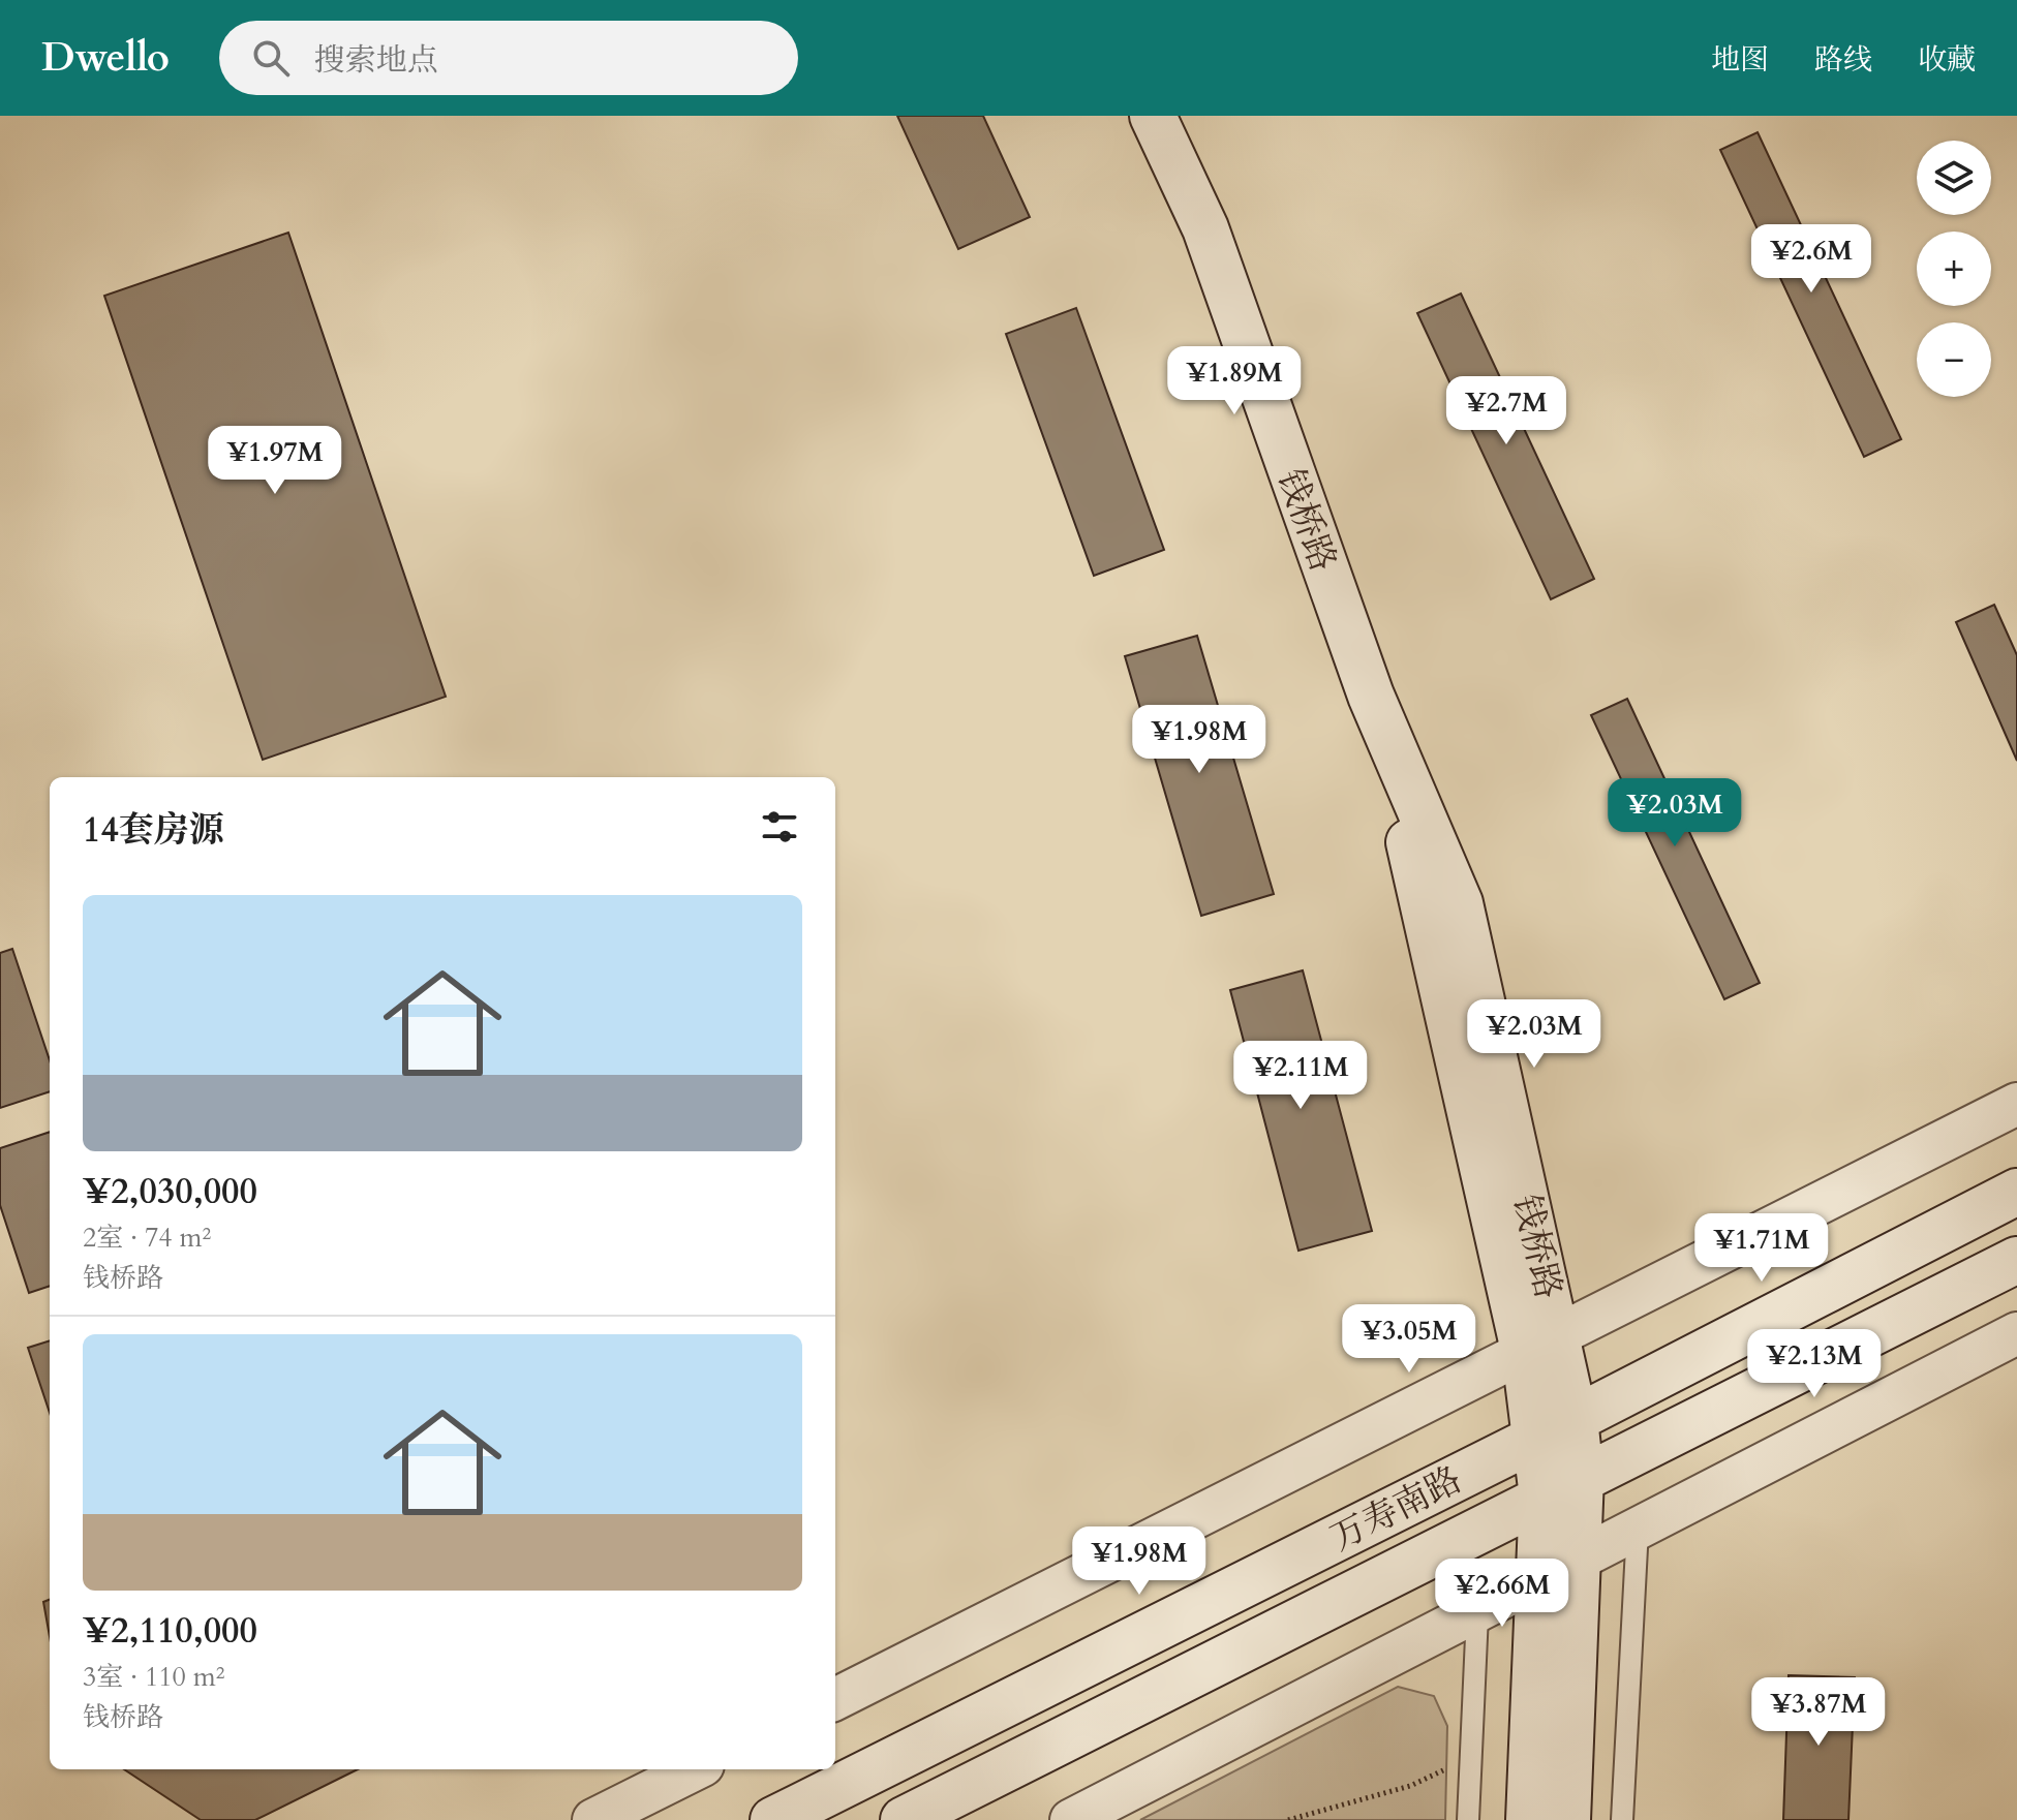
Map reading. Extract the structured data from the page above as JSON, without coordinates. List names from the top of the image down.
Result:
{
  "streets": {
    "main road": ["钱桥路", "万寿南路"]
  },
  "crossings": [
    ["钱桥路", "万寿南路"]
  ],
  "page": {
    "header": "Dwello",
    "search": "搜索地点",
    "nav": ["地图", "路线", "收藏"],
    "map_buttons": ["+", "−"],
    "price": [
      "¥2.6M",
      "¥1.89M",
      "¥2.7M",
      "¥1.97M",
      "¥1.98M",
      "¥2.03M",
      "¥2.03M",
      "¥2.11M",
      "¥1.71M",
      "¥3.05M",
      "¥2.13M",
      "¥1.98M",
      "¥2.66M",
      "¥3.87M"
    ],
    "heading": "14套房源",
    "list": [
      {
        "name": "¥2,030,000",
        "note": "2室 · 74 m² · 钱桥路"
      },
      {
        "name": "¥2,110,000",
        "note": "3室 · 110 m² · 钱桥路"
      }
    ]
  }
}
